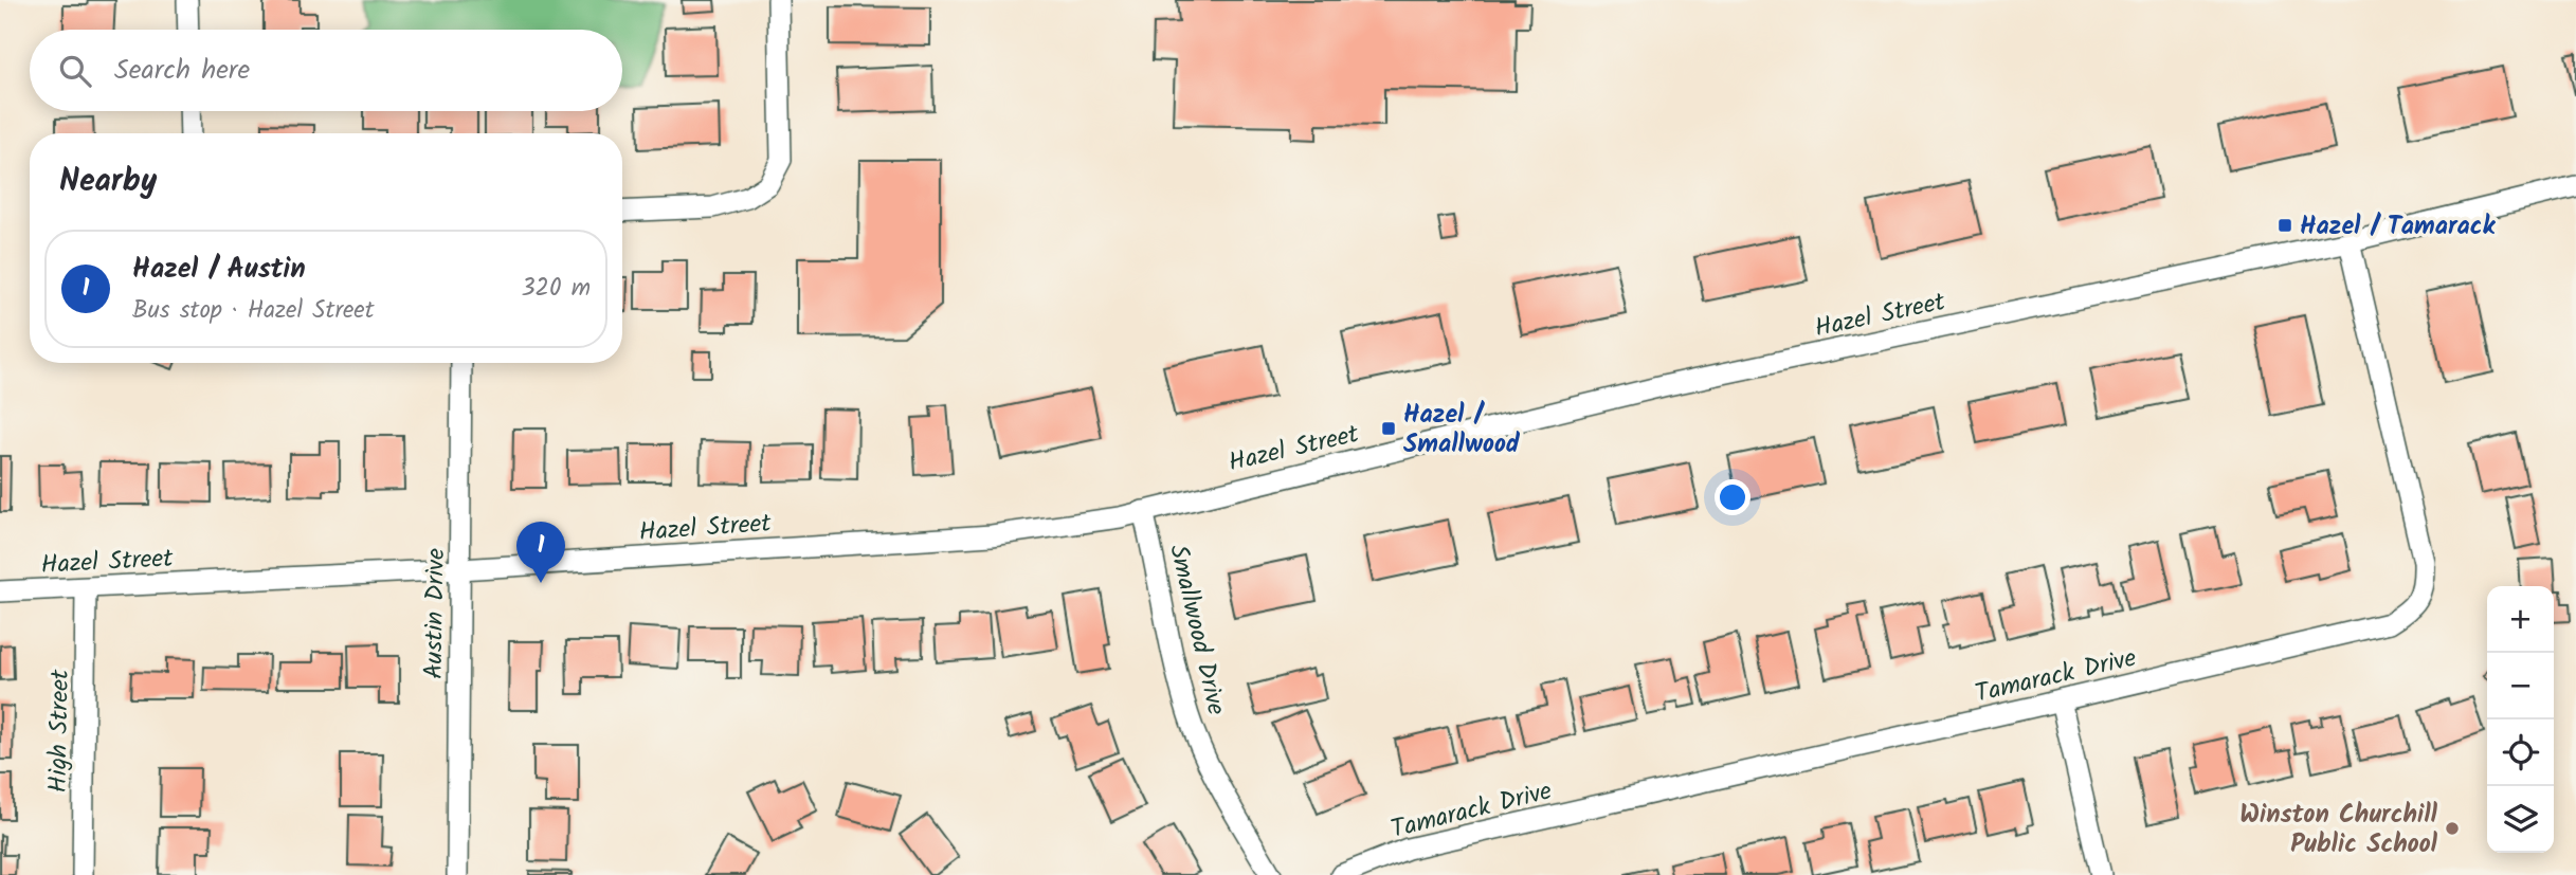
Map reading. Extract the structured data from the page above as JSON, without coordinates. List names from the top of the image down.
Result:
{
  "streets": {
    "street": [
      "Hazel Street",
      "Austin Drive",
      "Smallwood Drive",
      "Tamarack Drive",
      "High Street"
    ]
  },
  "crossings": [
    ["Hazel Street", "Austin Drive"],
    ["Hazel Street", "Smallwood Drive"],
    ["Hazel Street", "Tamarack Drive"],
    ["Hazel Street", "High Street"]
  ],
  "places": {
    "transit": ["Hazel / Tamarack", "Hazel / Smallwood"],
    "other": ["Winston Churchill Public School"]
  },
  "page": {
    "search": "Search here",
    "heading": "Nearby",
    "list": [
      {
        "mark": "1",
        "name": "Hazel / Austin",
        "note": "Bus stop · Hazel Street",
        "value": "320 m"
      }
    ],
    "pins": "1",
    "map_buttons": ["+", "−"]
  }
}
